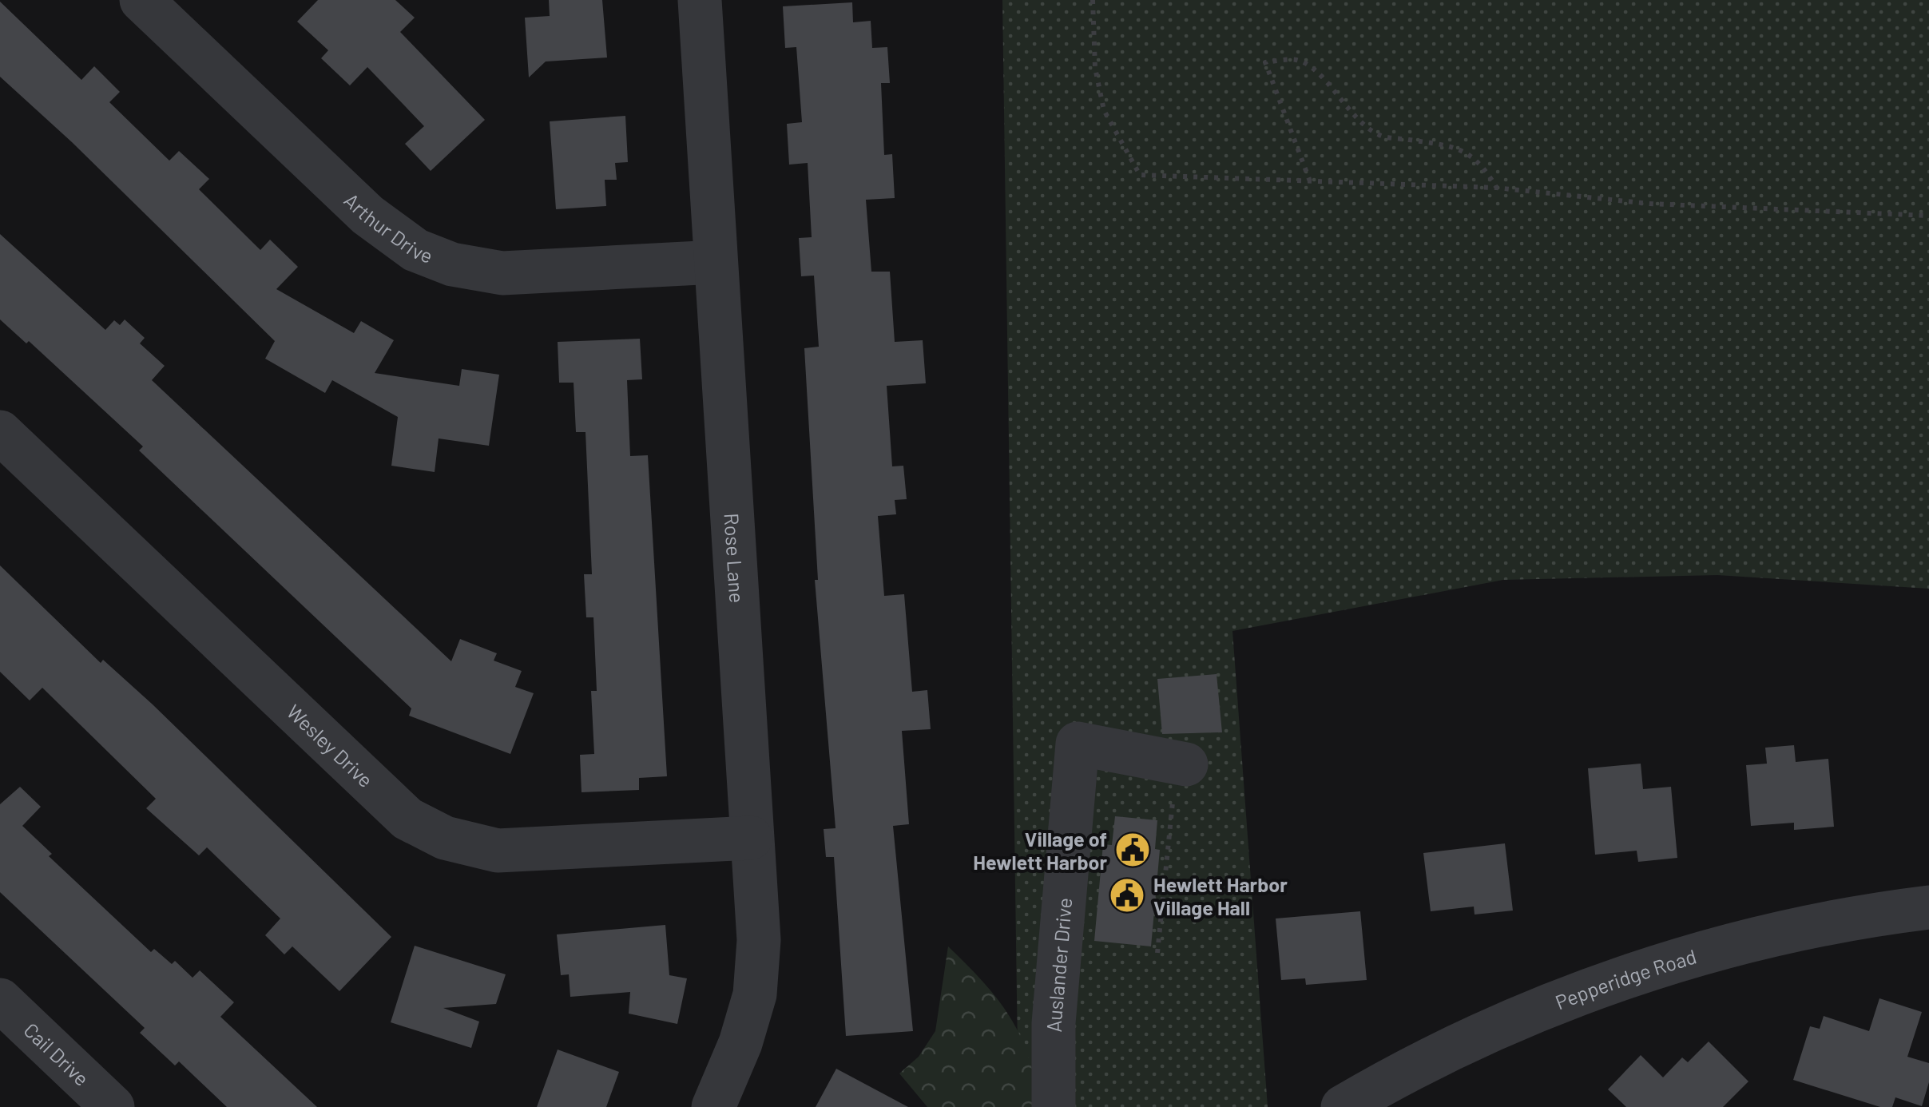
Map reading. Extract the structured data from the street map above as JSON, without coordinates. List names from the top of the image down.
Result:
{
  "streets": {
    "street": [
      "Arthur Drive",
      "Rose Lane",
      "Wesley Drive",
      "Auslander Drive",
      "Pepperidge Road",
      "Cail Drive"
    ]
  },
  "crossings": [
    ["Arthur Drive", "Rose Lane"],
    ["Rose Lane", "Wesley Drive"]
  ],
  "places": {
    "public building": ["Village of Hewlett Harbor", "Hewlett Harbor Village Hall"]
  }
}
